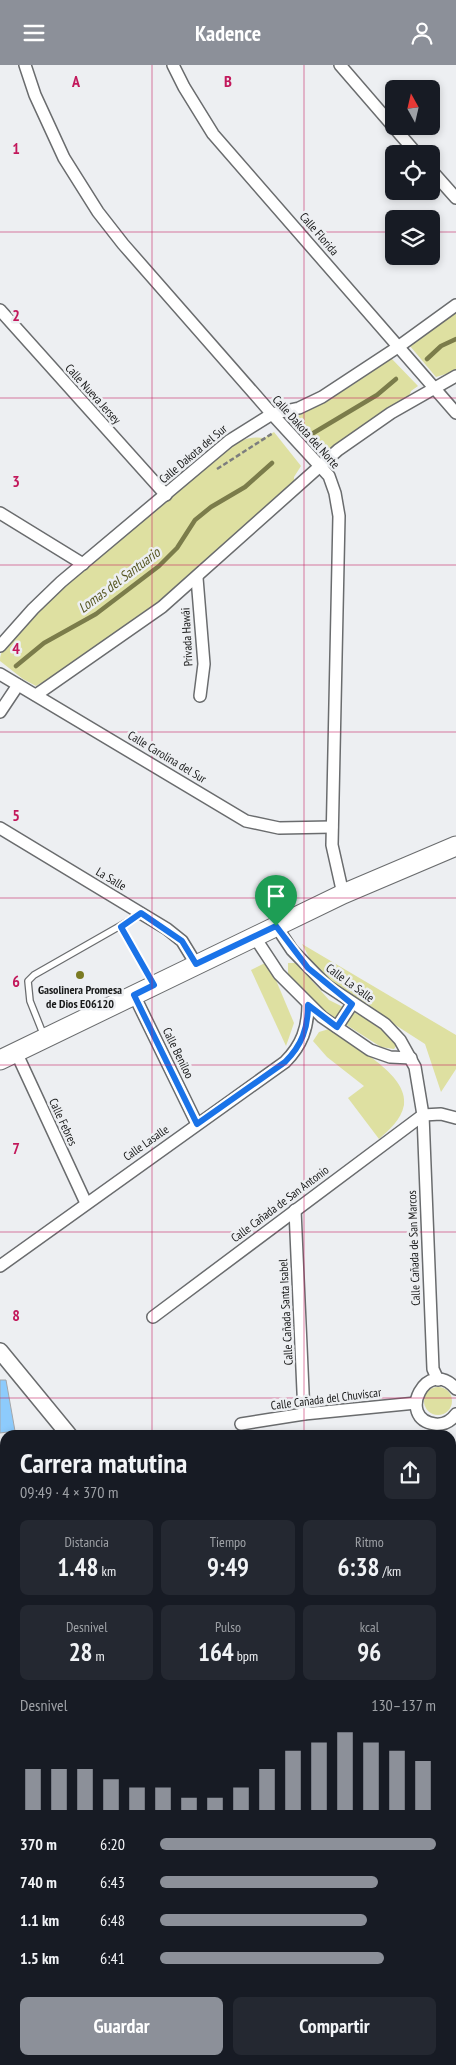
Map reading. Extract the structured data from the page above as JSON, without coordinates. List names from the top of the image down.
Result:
{
  "streets": {
    "street": [
      "Calle Florida",
      "Calle Nueva Jersey",
      "Calle Dakota del Norte",
      "Calle Dakota del Sur",
      "Privada Hawái",
      "Calle Carolina del Sur",
      "La Salle",
      "Calle La Salle",
      "Calle Beniloo",
      "Calle Febres",
      "Calle Lasalle",
      "Calle Cañada de San Antonio",
      "Calle Cañada de San Marcos",
      "Calle Cañada Santa Isabel",
      "Calle Cañada del Chuvíscar"
    ]
  },
  "crossings": [
    ["Calle Florida", "Calle Dakota del Sur"],
    ["Calle Nueva Jersey", "Calle Dakota del Sur"],
    ["Calle Dakota del Norte", "Calle Dakota del Sur"],
    ["Calle Dakota del Norte", "Calle Carolina del Sur"],
    ["Calle La Salle", "Calle Cañada de San Antonio"],
    ["Calle La Salle", "Calle Cañada de San Marcos"],
    ["Calle Beniloo", "Calle Lasalle"],
    ["Calle Febres", "Calle Lasalle"],
    ["Calle Cañada de San Antonio", "Calle Cañada de San Marcos"],
    ["Calle Cañada de San Antonio", "Calle Cañada Santa Isabel"],
    ["Calle Cañada Santa Isabel", "Calle Cañada del Chuvíscar"]
  ],
  "water": ["Lomas del Santuario"],
  "places": ["Gasolinera Promesa de Dios E06120"],
  "north": "top",
  "page": {
    "header": "Kadence",
    "heading": ["Carrera matutina", "09:49 · 4 × 370 m"],
    "stats": [
      ["Distancia", "1.48 km"],
      ["Tiempo", "9:49"],
      ["Ritmo", "6:38 /km"],
      ["Desnivel", "28 m"],
      ["Pulso", "164 bpm"],
      ["kcal", "96"]
    ],
    "chart": ["Desnivel", "130–137 m"],
    "list": [
      {
        "name": "370 m",
        "note": "6:20"
      },
      {
        "name": "740 m",
        "note": "6:43"
      },
      {
        "name": "1.1 km",
        "note": "6:48"
      },
      {
        "name": "1.5 km",
        "note": "6:41"
      }
    ],
    "buttons": ["Guardar", "Compartir"]
  },
  "grid": {
    "columns": ["A", "B"],
    "rows": [
      "1",
      "2",
      "3",
      "4",
      "5",
      "6",
      "7",
      "8"
    ]
  }
}
